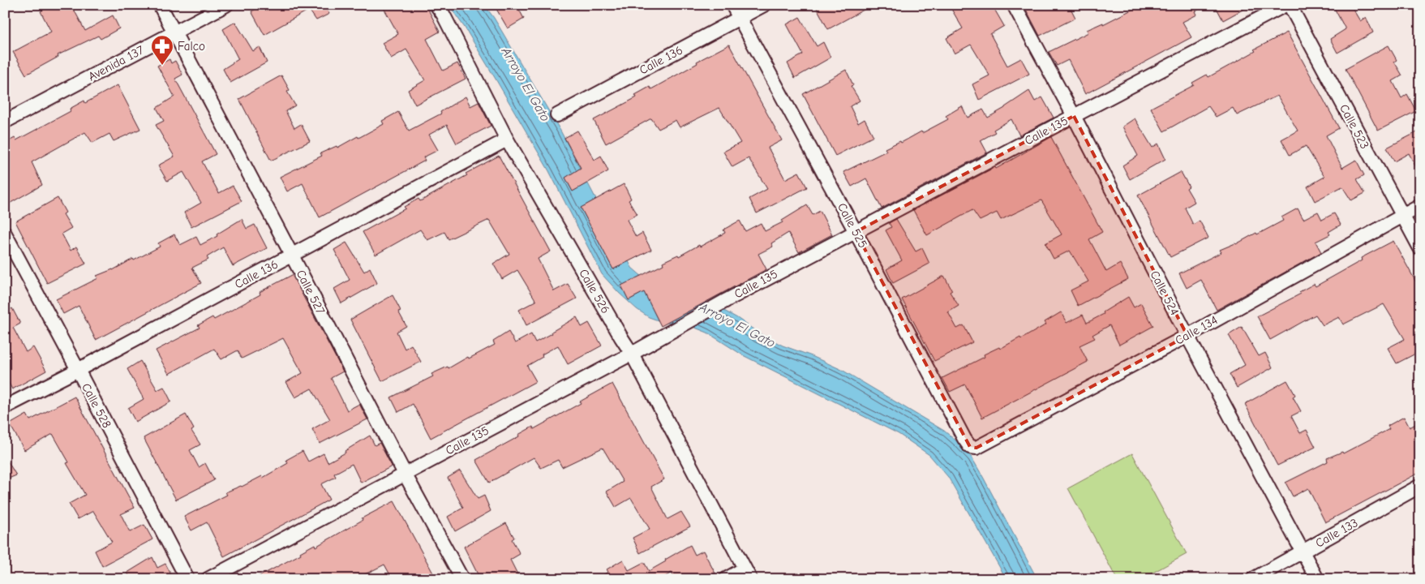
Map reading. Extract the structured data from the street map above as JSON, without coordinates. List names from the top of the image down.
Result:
{
  "streets": {
    "street": [
      "Calle 136",
      "Avenida 137",
      "Calle 523",
      "Calle 135",
      "Calle 525",
      "Calle 526",
      "Calle 527",
      "Calle 524",
      "Calle 134",
      "Calle 528",
      "Calle 133"
    ]
  },
  "crossings": [
    ["Calle 136", "Calle 525"],
    ["Calle 136", "Calle 526"],
    ["Calle 136", "Calle 527"],
    ["Calle 136", "Calle 528"],
    ["Avenida 137", "Calle 527"],
    ["Calle 523", "Calle 134"],
    ["Calle 135", "Calle 525"],
    ["Calle 135", "Calle 526"],
    ["Calle 135", "Calle 527"],
    ["Calle 135", "Calle 524"],
    ["Calle 525", "Calle 134"],
    ["Calle 524", "Calle 134"],
    ["Calle 524", "Calle 133"]
  ],
  "water": ["Arroyo El Gato"],
  "places": {
    "pharmacy": ["Falco"]
  }
}
